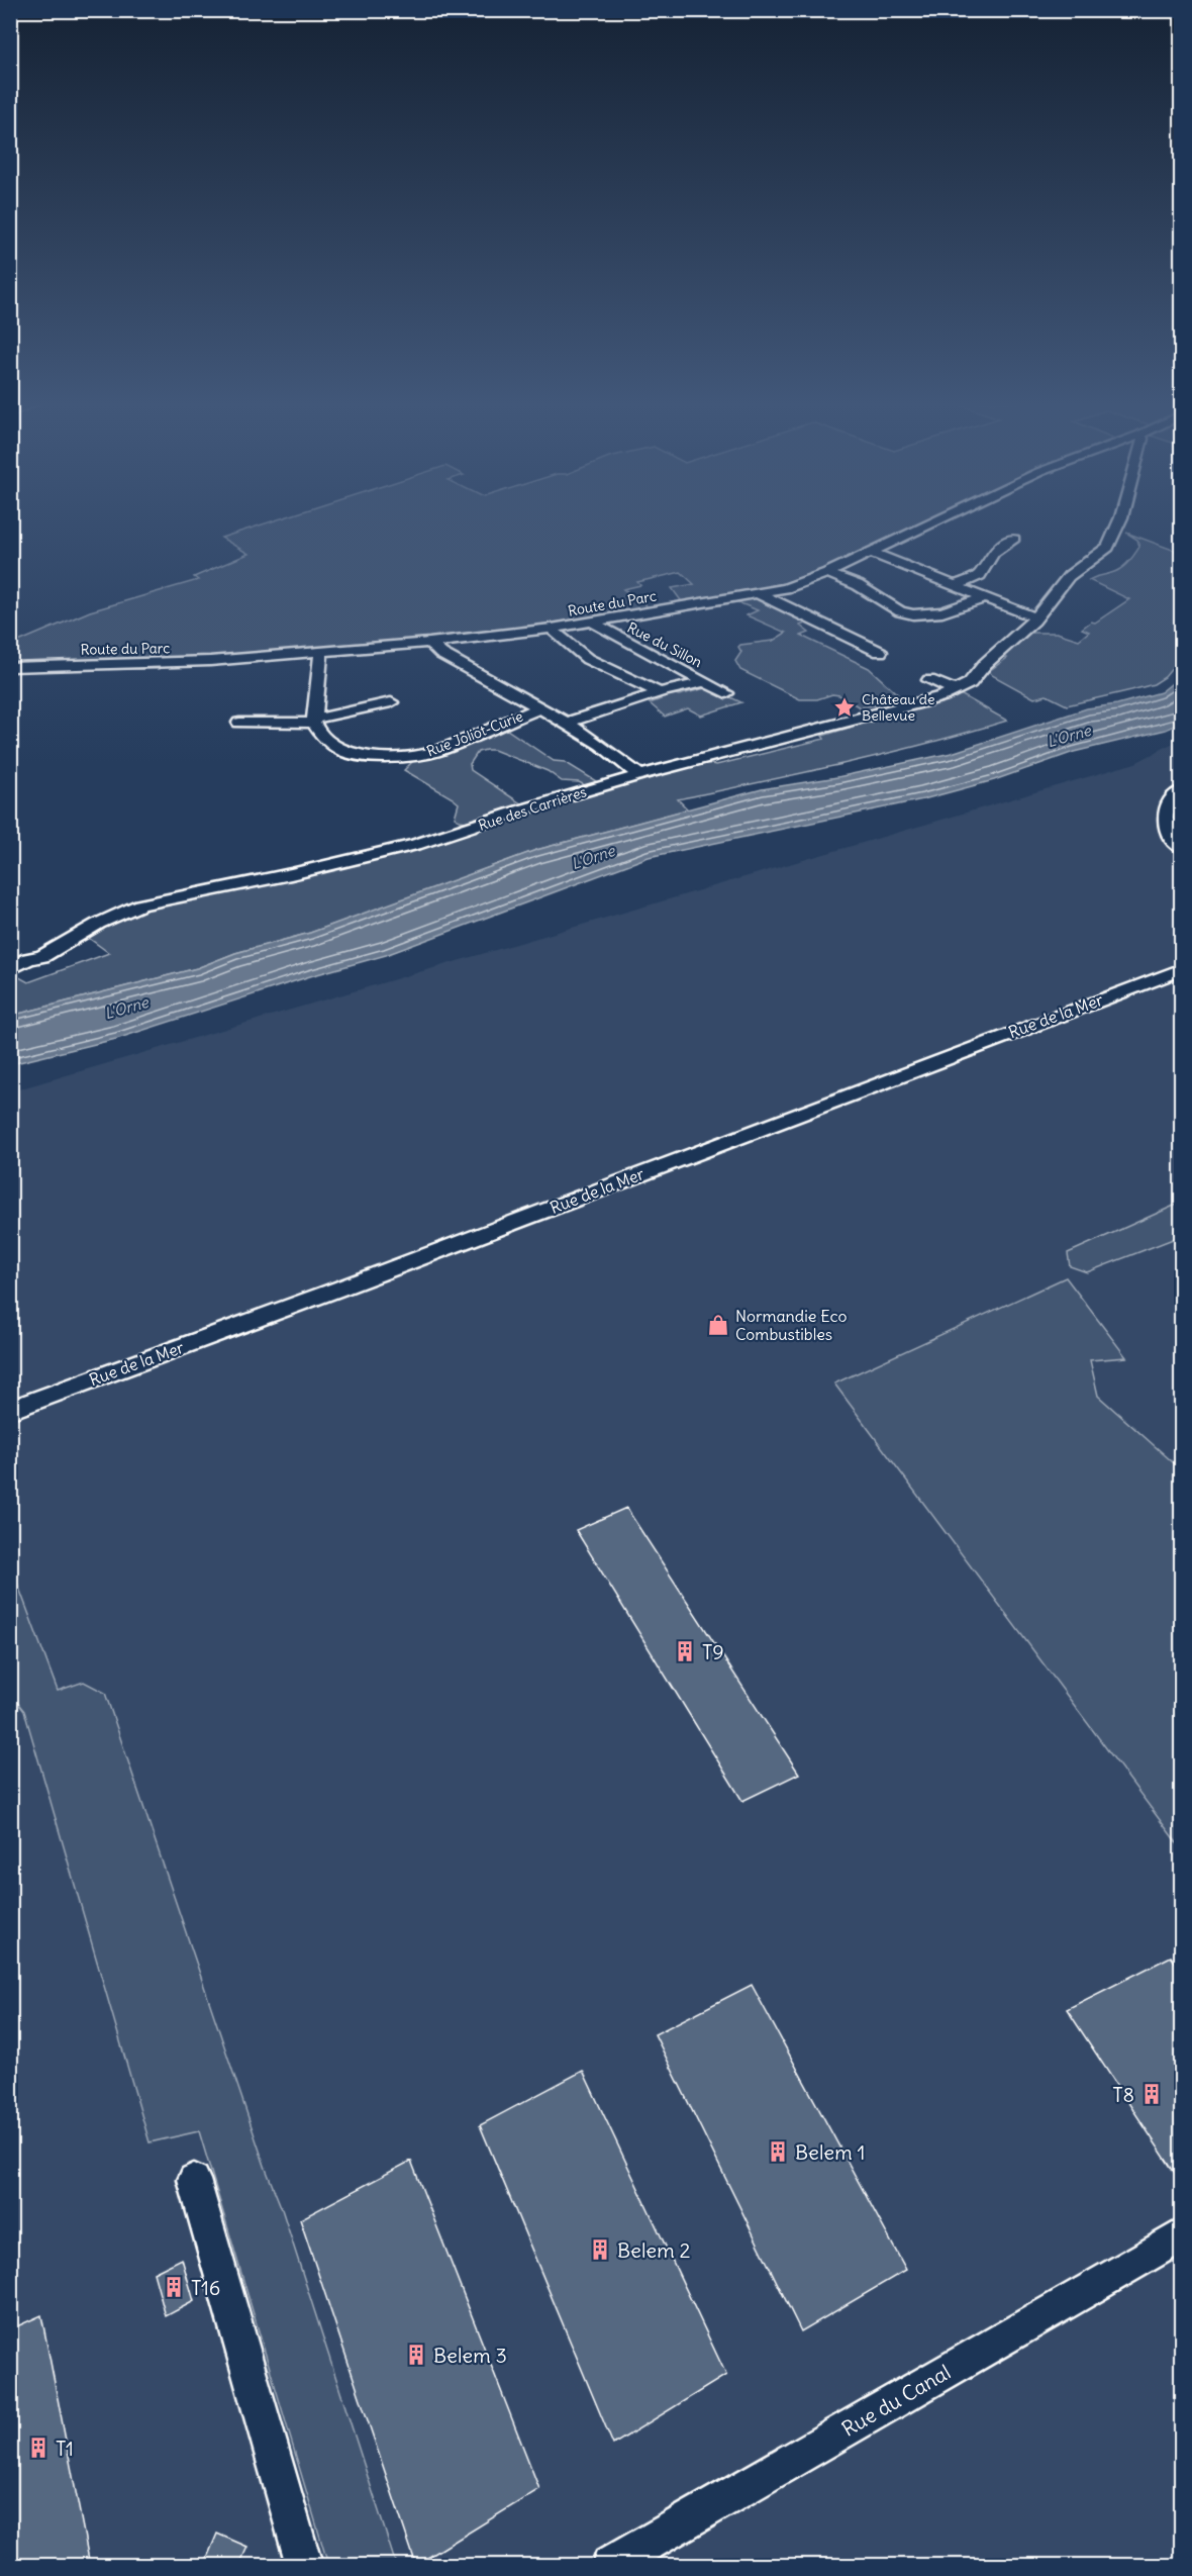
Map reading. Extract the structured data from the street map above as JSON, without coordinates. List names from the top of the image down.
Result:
{
  "streets": {
    "street": [
      "Route du Parc",
      "Rue du Sillon",
      "Rue Joliot-Curie",
      "Rue des Carrières",
      "Rue de la Mer",
      "Rue du Canal"
    ]
  },
  "crossings": [
    ["Route du Parc", "Rue du Sillon"]
  ],
  "water": ["L'Orne"],
  "places": {
    "place": ["Château de Bellevue"],
    "shop": ["Normandie Eco Combustibles"],
    "building": [
      "T9",
      "T8",
      "Belem 1",
      "Belem 2",
      "T16",
      "Belem 3",
      "T1"
    ]
  }
}
